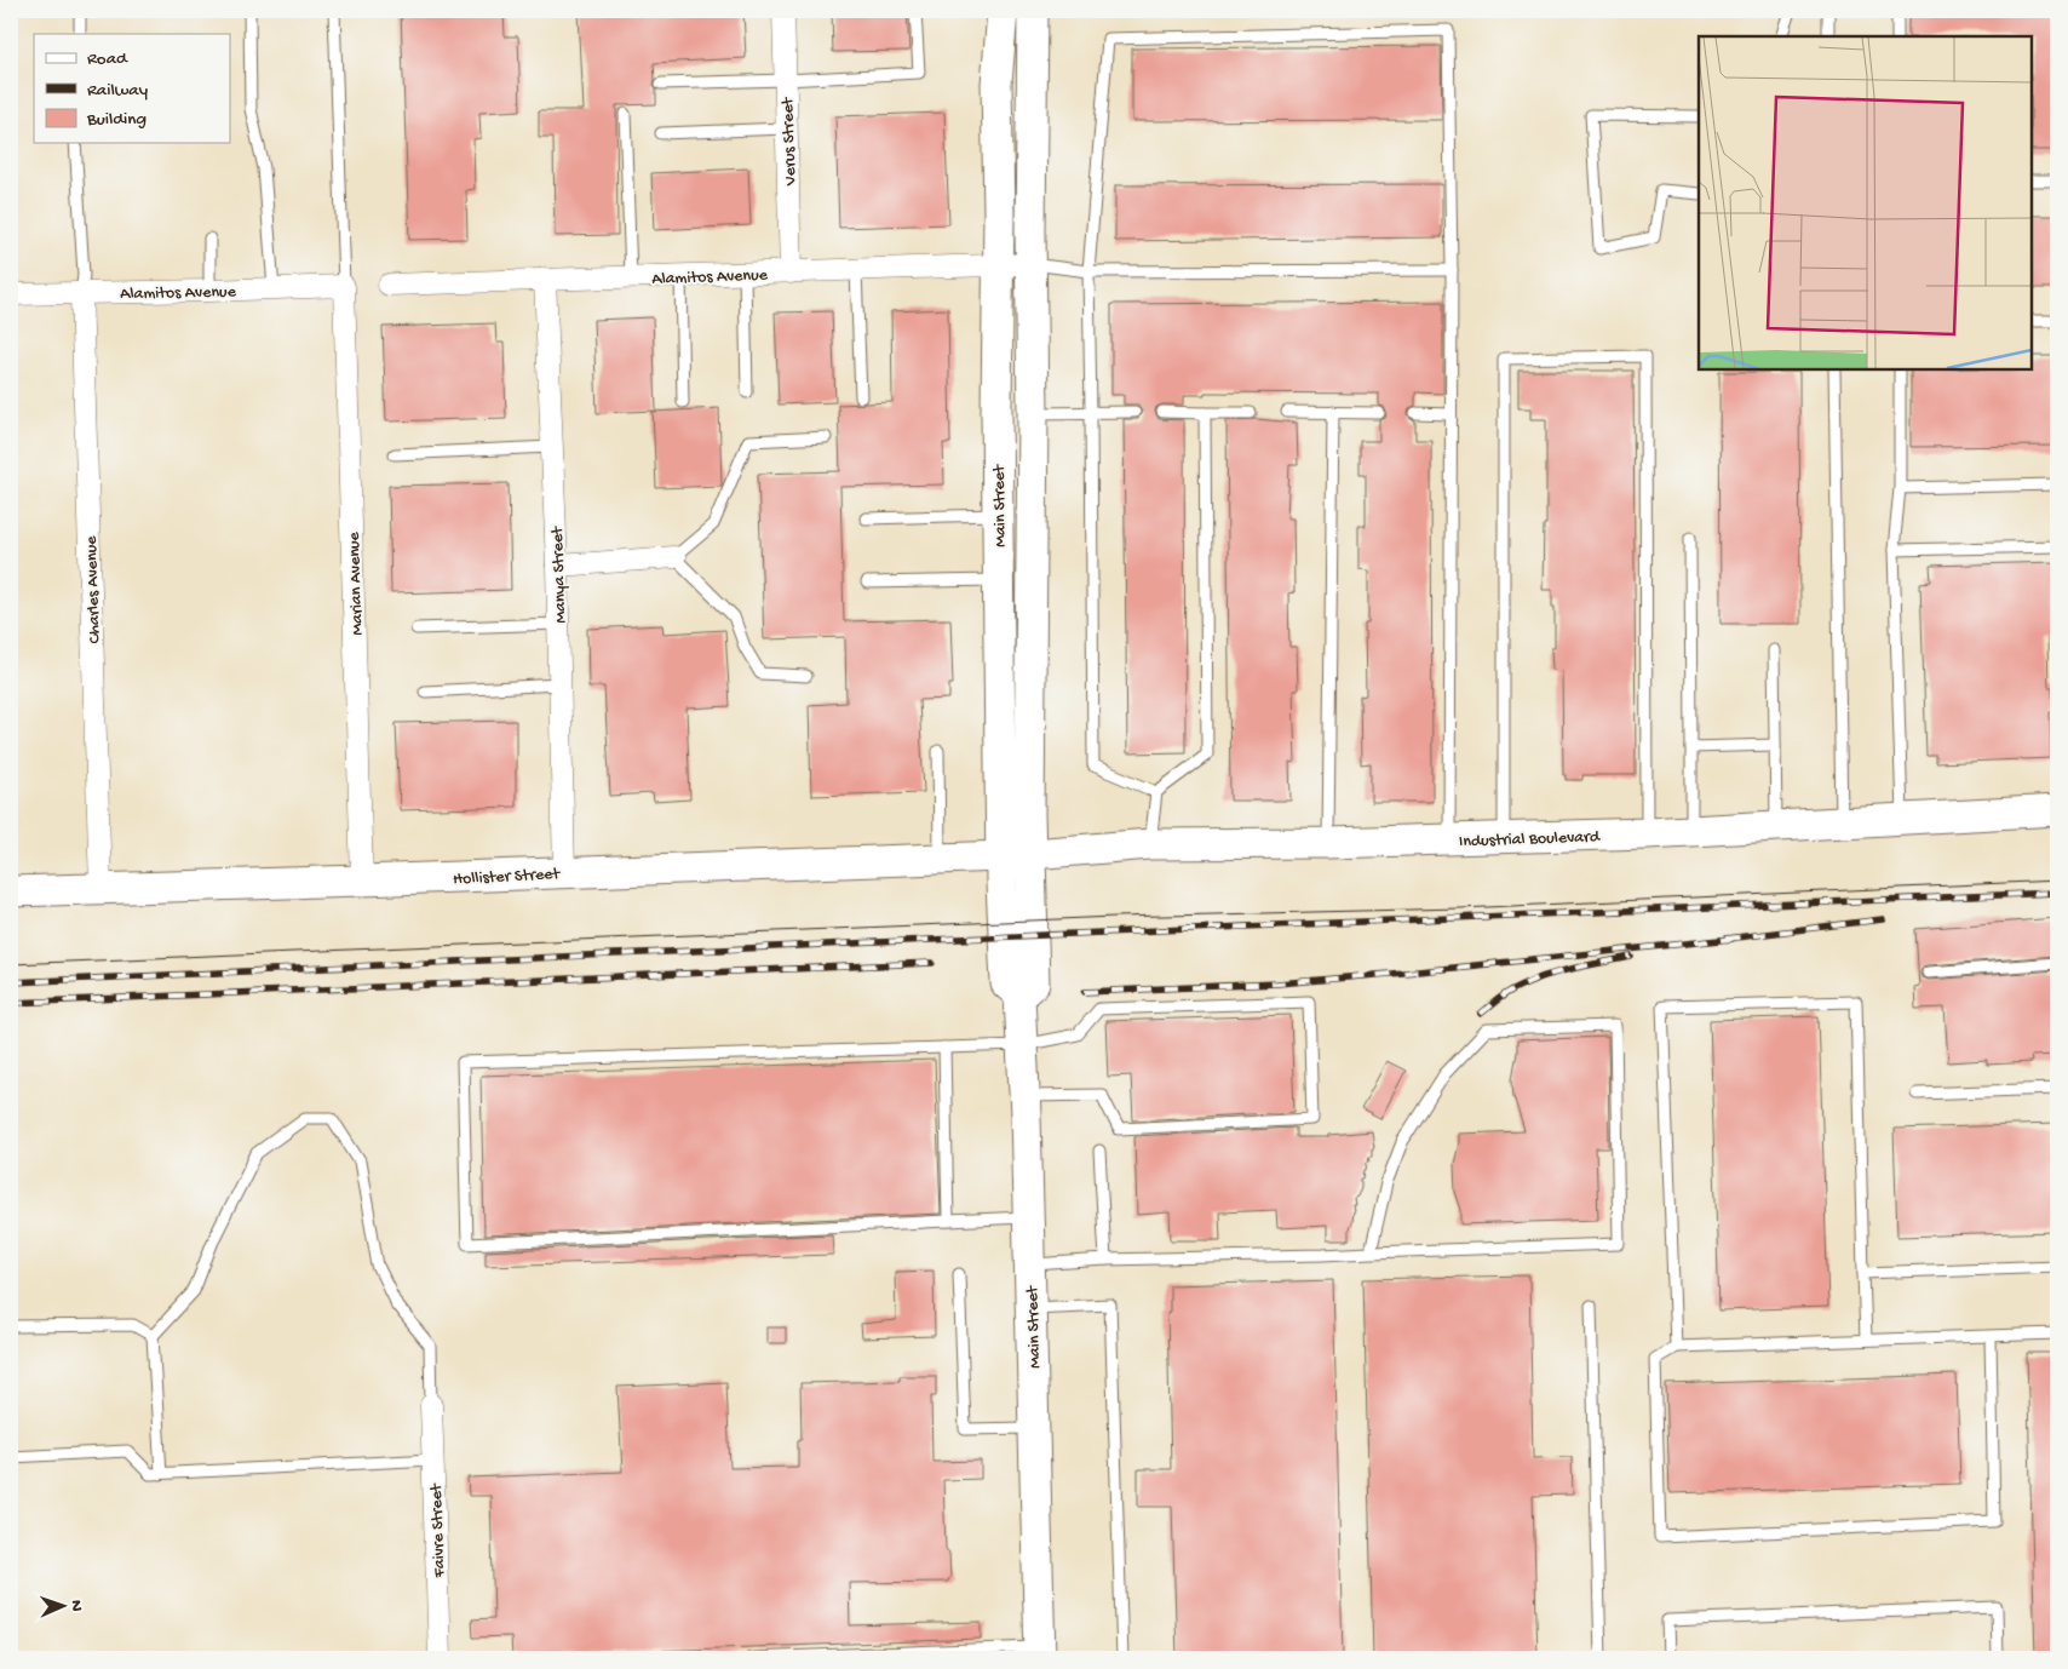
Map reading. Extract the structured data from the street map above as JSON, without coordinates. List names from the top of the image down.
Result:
{
  "streets": {
    "main road": ["Main Street", "Industrial Boulevard", "Hollister Street"],
    "street": [
      "Verus Street",
      "Alamitos Avenue",
      "Manya Street",
      "Marian Avenue",
      "Charles Avenue",
      "Faivre Street"
    ]
  },
  "crossings": [
    ["Verus Street", "Alamitos Avenue"],
    ["Alamitos Avenue", "Main Street"],
    ["Alamitos Avenue", "Manya Street"],
    ["Alamitos Avenue", "Marian Avenue"],
    ["Alamitos Avenue", "Charles Avenue"],
    ["Main Street", "Industrial Boulevard"],
    ["Main Street", "Hollister Street"],
    ["Manya Street", "Hollister Street"],
    ["Marian Avenue", "Hollister Street"],
    ["Charles Avenue", "Hollister Street"],
    ["Industrial Boulevard", "Hollister Street"]
  ],
  "legend": ["Road", "Railway", "Building"],
  "north": "right"
}
